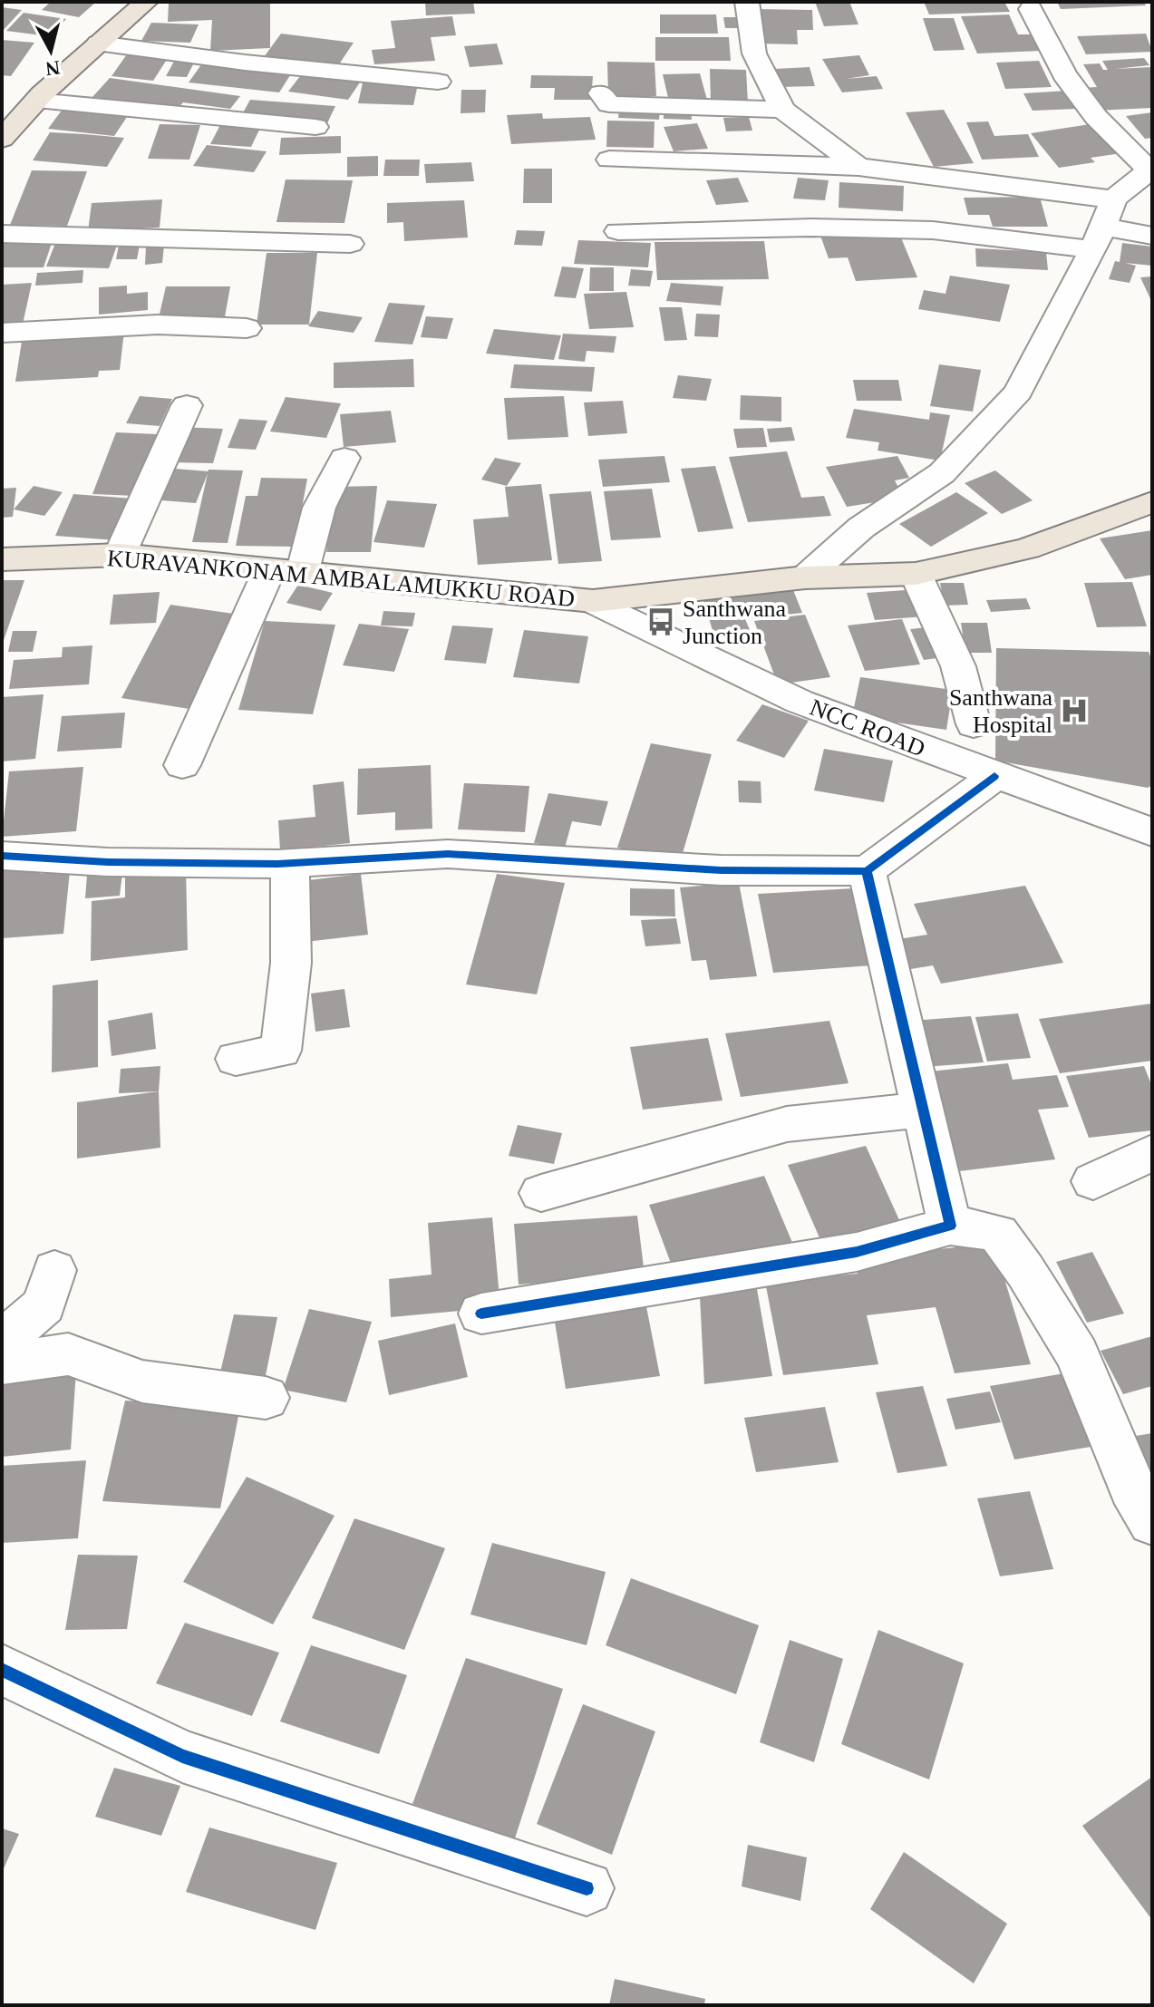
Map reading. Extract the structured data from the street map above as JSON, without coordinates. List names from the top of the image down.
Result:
{
  "streets": {
    "main road": ["KURAVANKONAM AMBALAMUKKU ROAD"],
    "street": ["NCC ROAD"]
  },
  "crossings": [
    ["KURAVANKONAM AMBALAMUKKU ROAD", "NCC ROAD"]
  ],
  "places": {
    "bus stop": ["Santhwana Junction"],
    "hospital": ["Santhwana Hospital"]
  },
  "north": "bottom"
}
